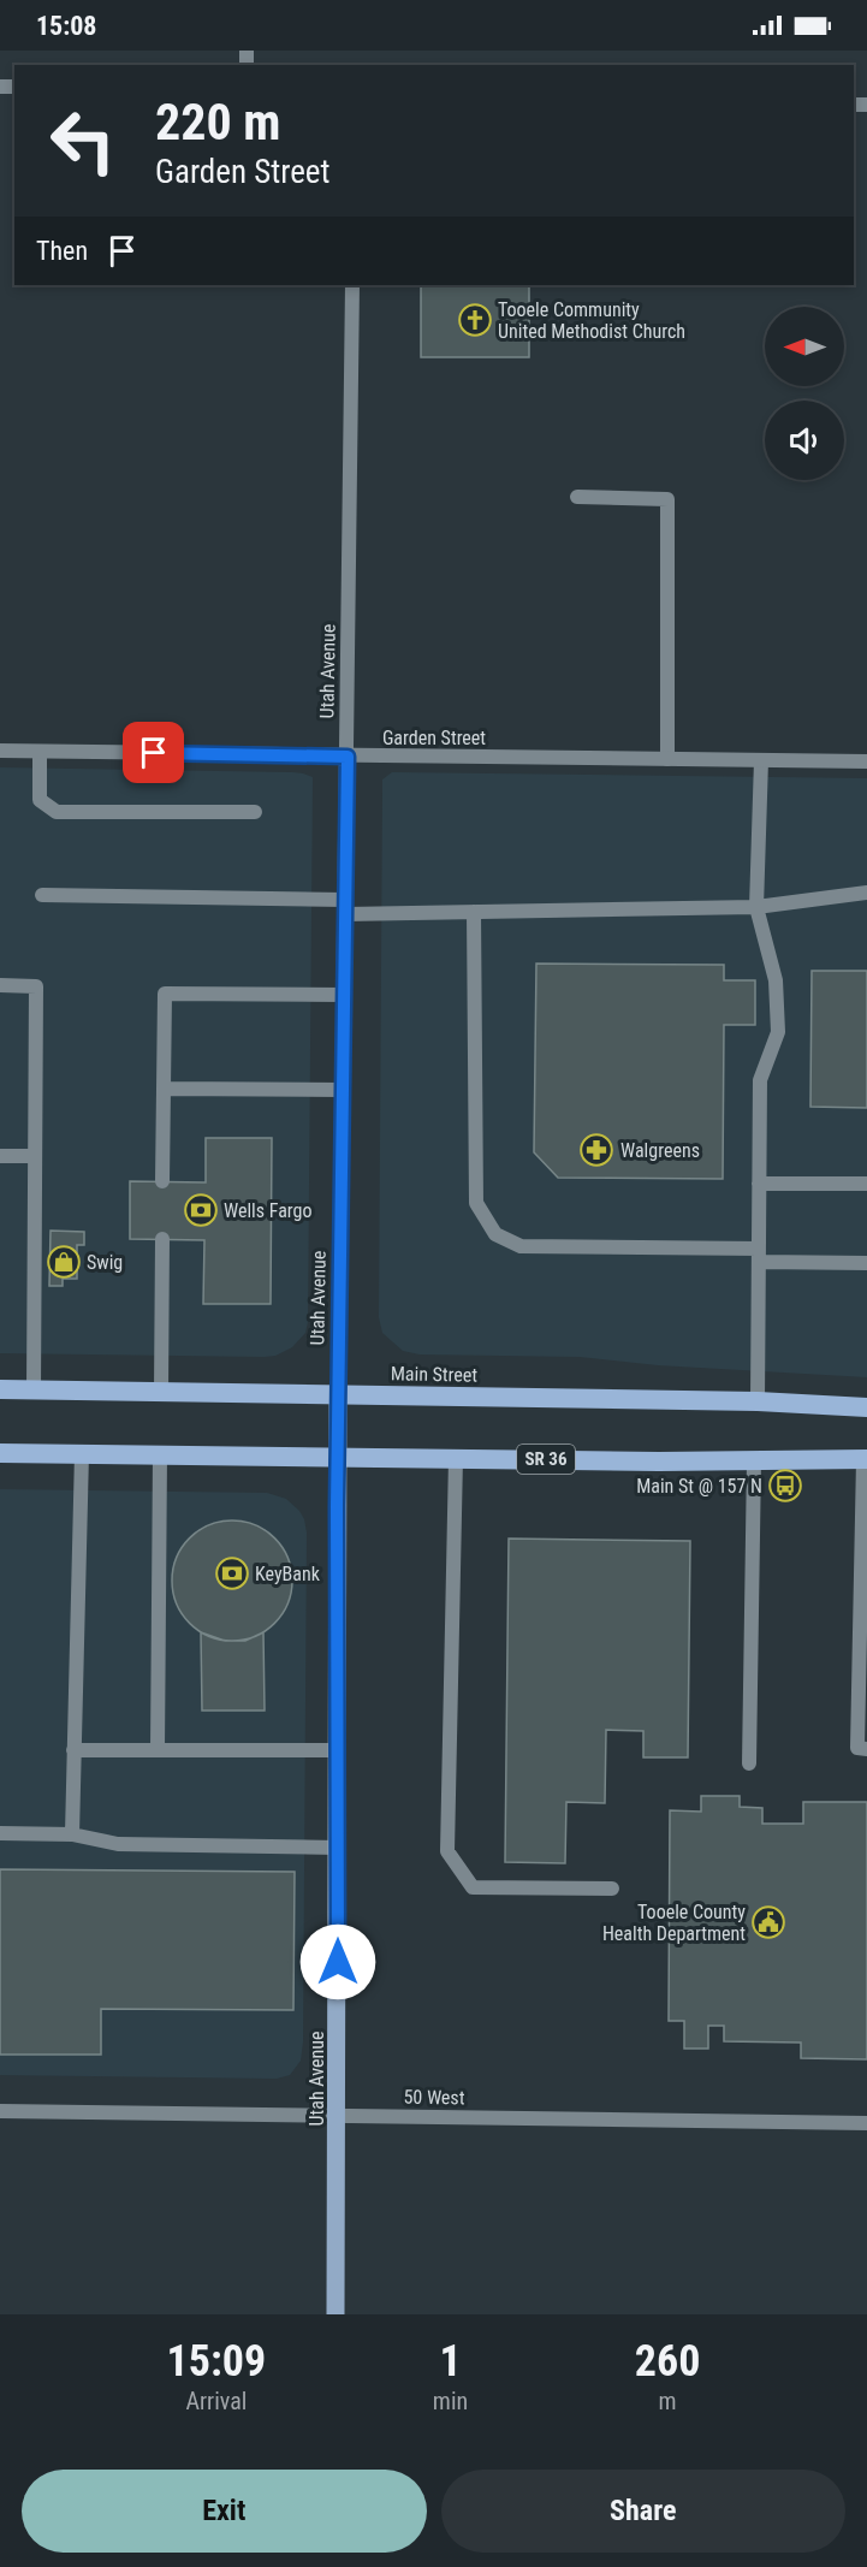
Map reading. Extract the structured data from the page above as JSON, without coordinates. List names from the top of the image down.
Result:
{
  "streets": {
    "highway": ["Main Street", "SR 36"],
    "main road": ["Utah Avenue"],
    "street": ["Garden Street", "50 West"]
  },
  "crossings": [
    ["Utah Avenue", "Garden Street"],
    ["Utah Avenue", "Main Street"],
    ["Utah Avenue", "SR 36"],
    ["Utah Avenue", "50 West"]
  ],
  "places": {
    "church": ["Tooele Community United Methodist Church"],
    "pharmacy": ["Walgreens"],
    "bank": ["Wells Fargo", "KeyBank"],
    "shop": ["Swig"],
    "bus stop": ["Main St @ 157 N"],
    "public building": ["Tooele County Health Department"]
  },
  "north": "left",
  "page": {
    "status": "15:08",
    "turn": ["220 m", "Garden Street"],
    "then": "Then",
    "eta": [
      "15:09",
      "Arrival",
      "1",
      "min",
      "260",
      "m"
    ],
    "buttons": ["Exit", "Share"]
  }
}
